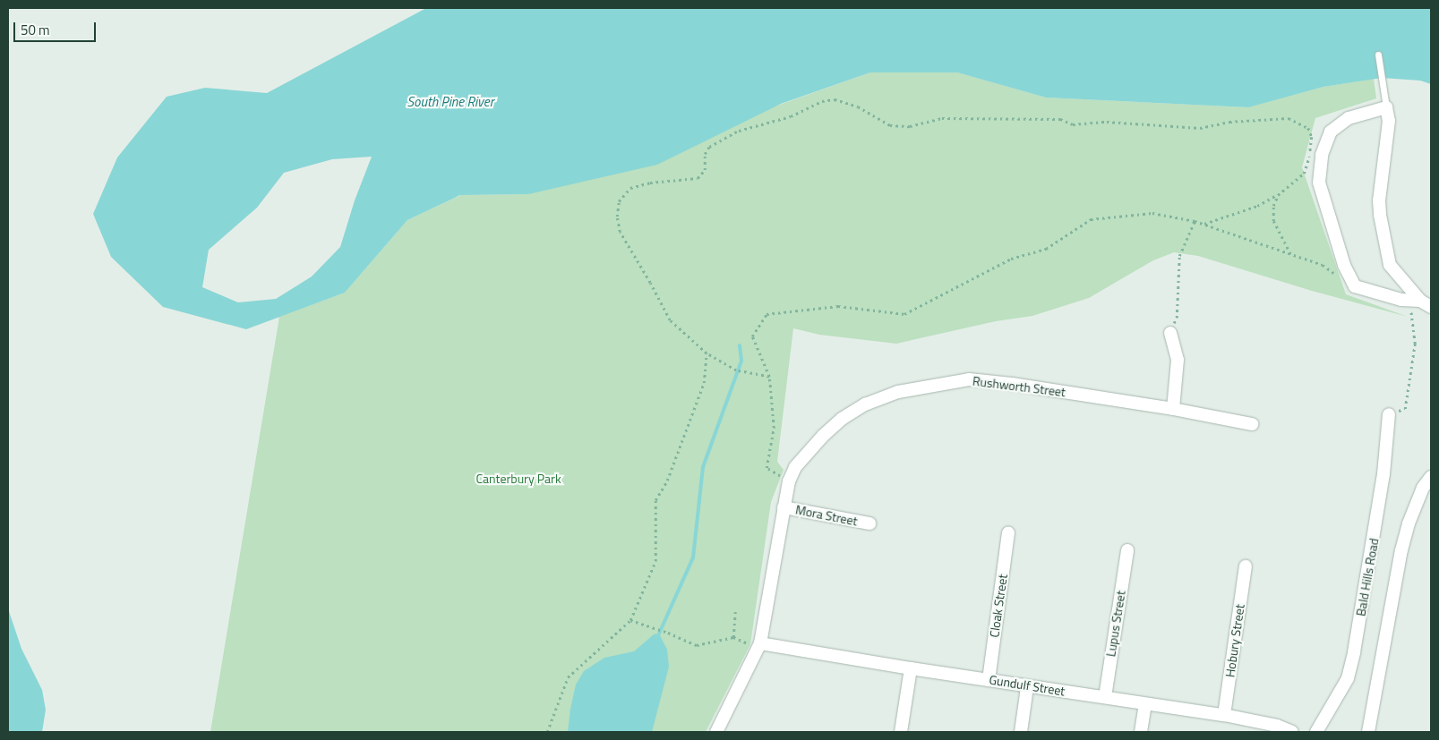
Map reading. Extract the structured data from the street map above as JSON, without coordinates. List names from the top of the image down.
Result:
{
  "streets": {
    "street": [
      "Rushworth Street",
      "Mora Street",
      "Bald Hills Road",
      "Cloak Street",
      "Lupus Street",
      "Hobury Street",
      "Gundulf Street"
    ]
  },
  "crossings": [
    ["Rushworth Street", "Mora Street"],
    ["Rushworth Street", "Gundulf Street"],
    ["Cloak Street", "Gundulf Street"],
    ["Lupus Street", "Gundulf Street"],
    ["Hobury Street", "Gundulf Street"]
  ],
  "water": ["South Pine River"],
  "parks": ["Canterbury Park"],
  "scale_bar": "50 m"
}
